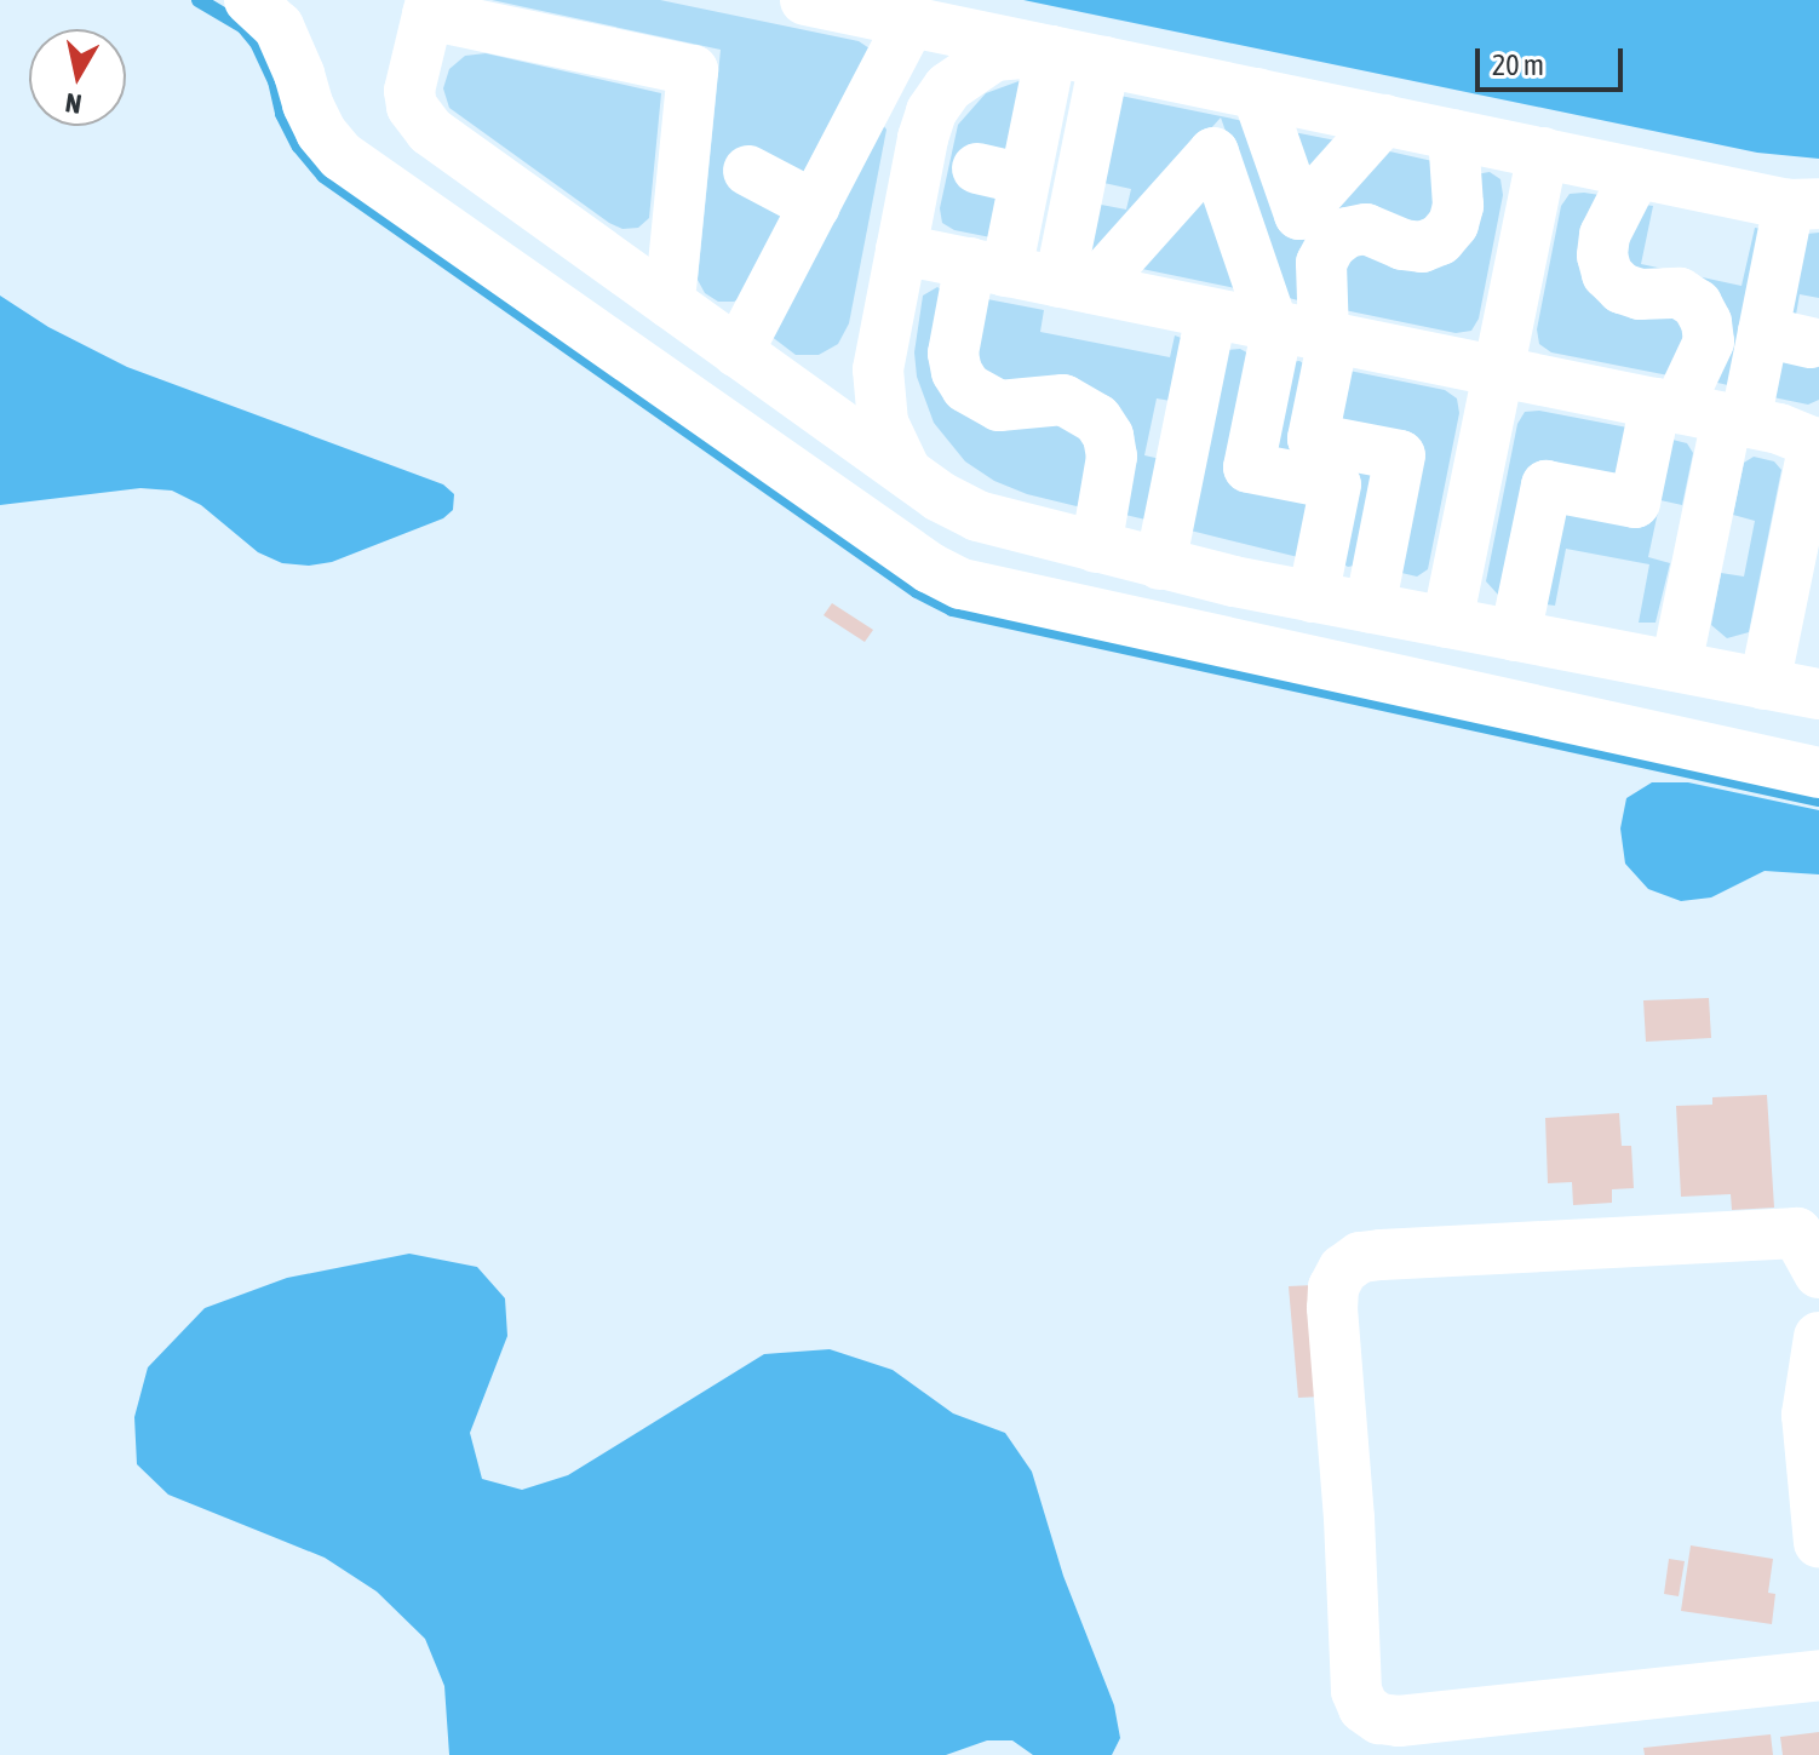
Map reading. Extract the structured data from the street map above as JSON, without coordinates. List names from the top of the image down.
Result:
{
  "scale_bar": "20 m",
  "north": "bottom"
}
